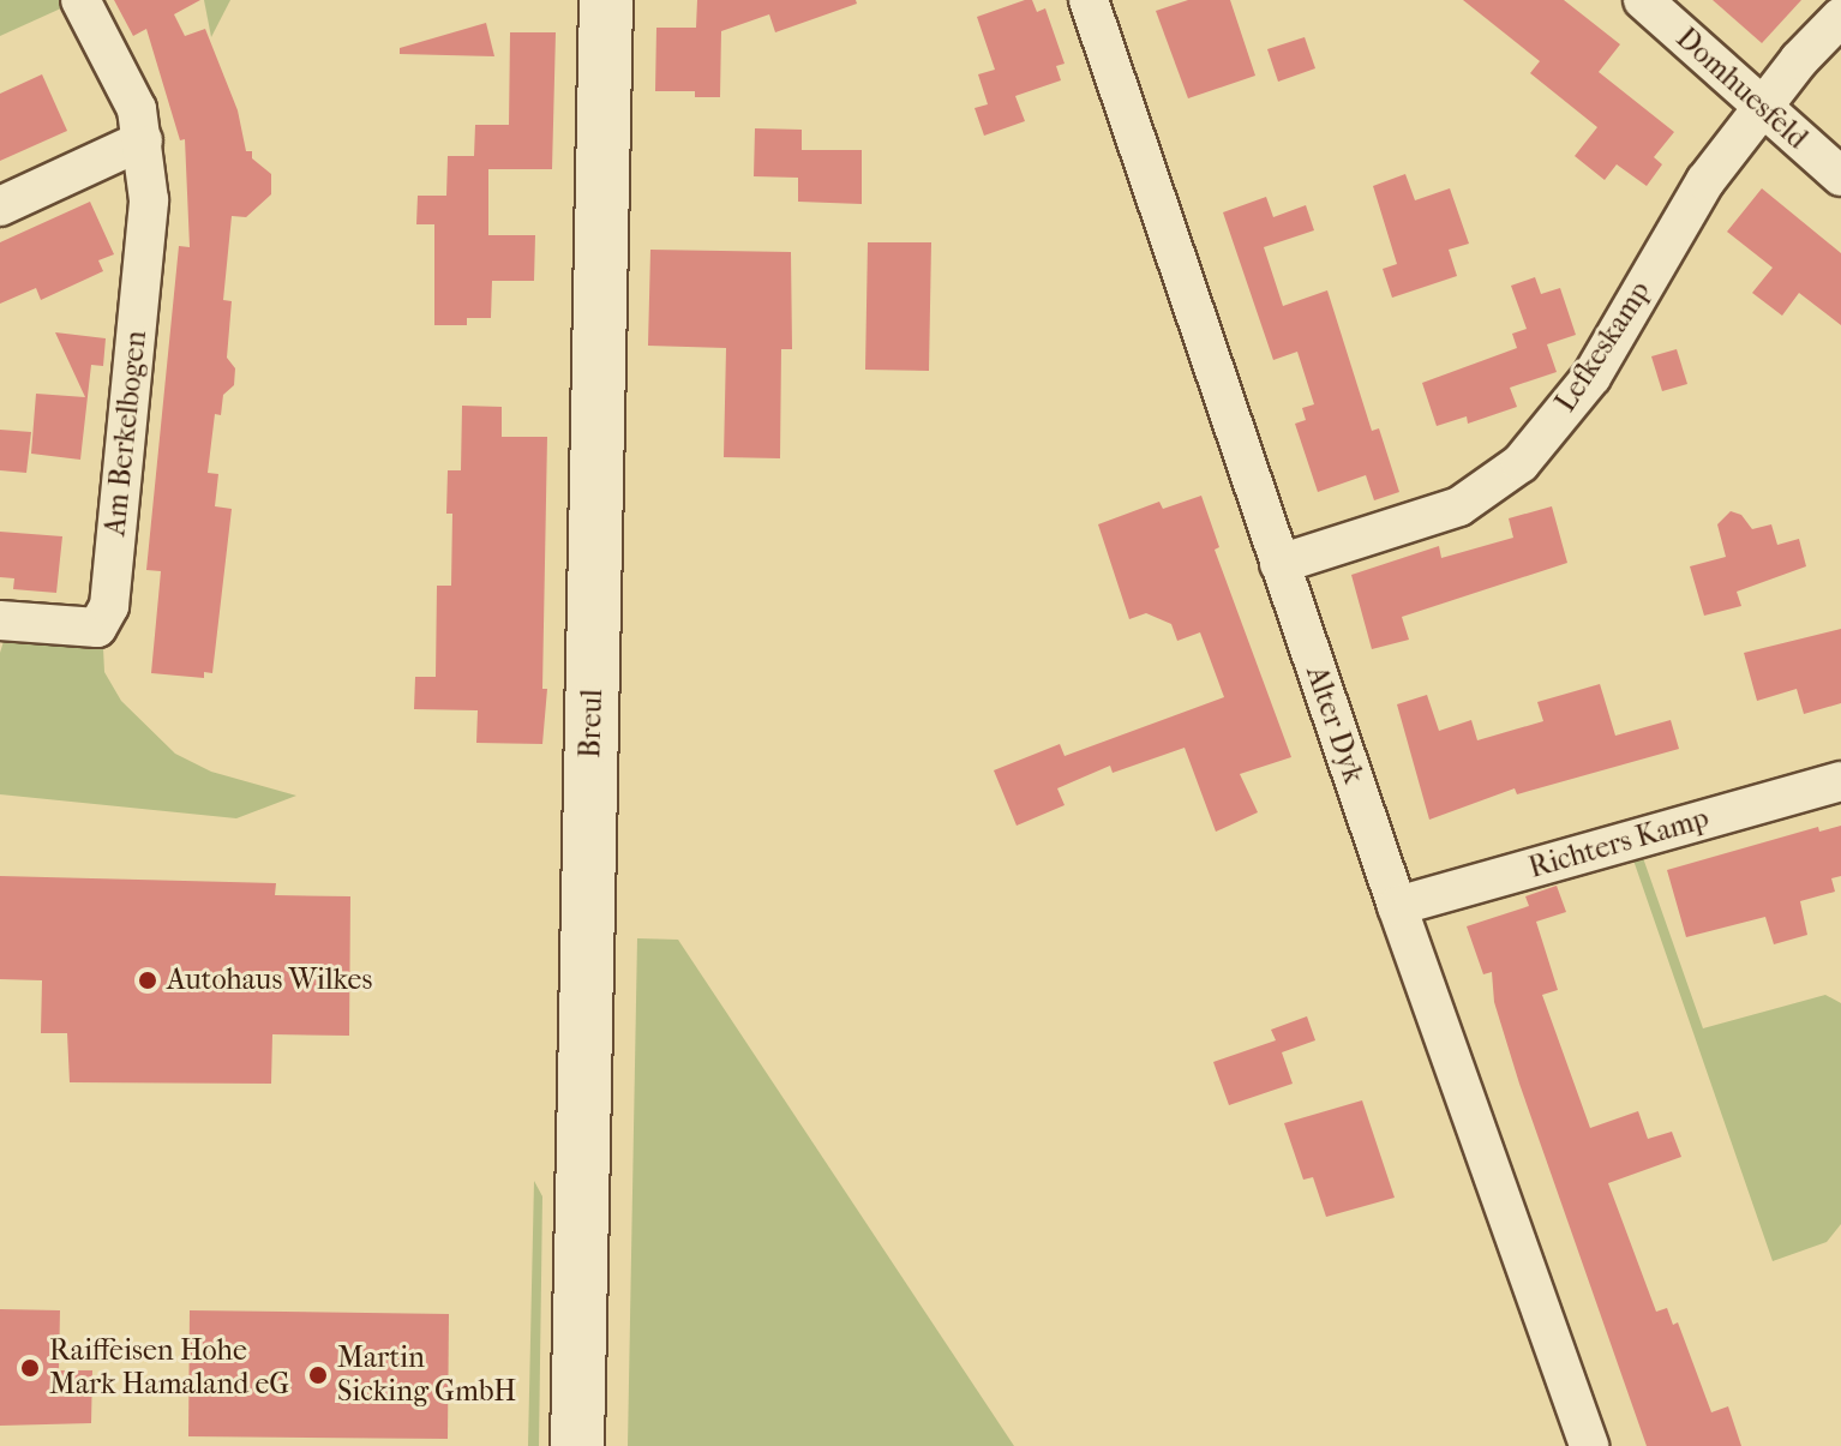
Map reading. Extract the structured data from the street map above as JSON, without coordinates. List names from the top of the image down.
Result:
{
  "streets": {
    "main road": ["Breul"],
    "street": [
      "Domhuesfeld",
      "Lefkeskamp",
      "Am Berkelbogen",
      "Alter Dyk",
      "Richters Kamp"
    ]
  },
  "crossings": [
    ["Domhuesfeld", "Lefkeskamp"],
    ["Lefkeskamp", "Alter Dyk"],
    ["Alter Dyk", "Richters Kamp"]
  ],
  "places": ["Autohaus Wilkes", "Raiffeisen Hohe Mark Hamaland eG", "Martin Sicking GmbH"]
}
